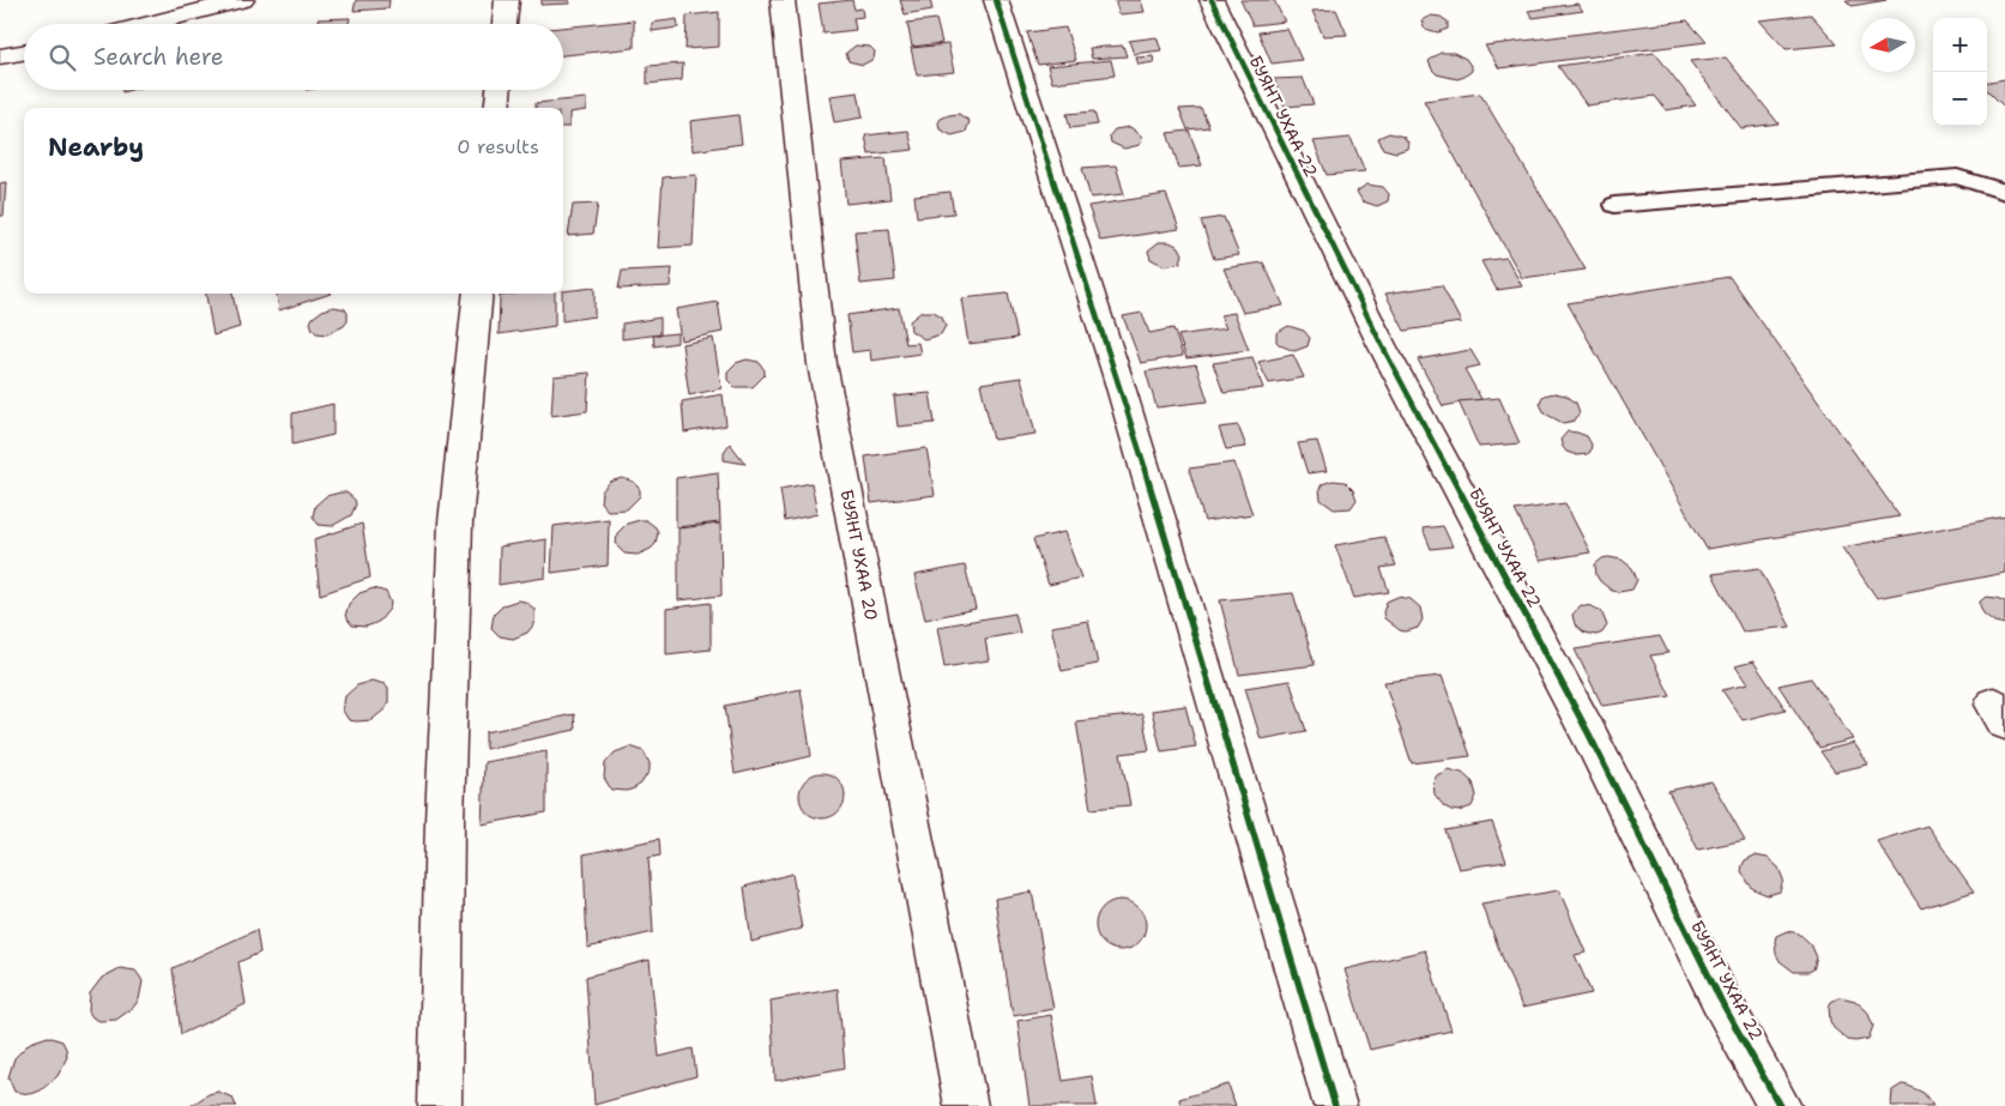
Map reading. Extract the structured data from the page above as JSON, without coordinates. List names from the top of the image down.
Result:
{
  "streets": {
    "street": ["БУЯНТ УХАА 22", "БУЯНТ УХАА 20"]
  },
  "north": "left",
  "page": {
    "map_buttons": ["+", "−"],
    "search": "Search here",
    "heading": ["Nearby", "0 results"]
  }
}
